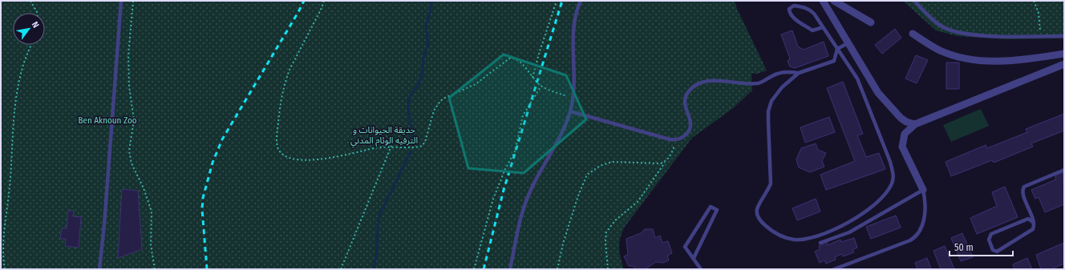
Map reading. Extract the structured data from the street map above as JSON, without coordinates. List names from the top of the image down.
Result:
{
  "parks": ["Ben Aknoun Zoo", "حديقة الحيوانات و الترفيه الوئام المدني"],
  "scale_bar": "50 m",
  "north": "top right"
}
